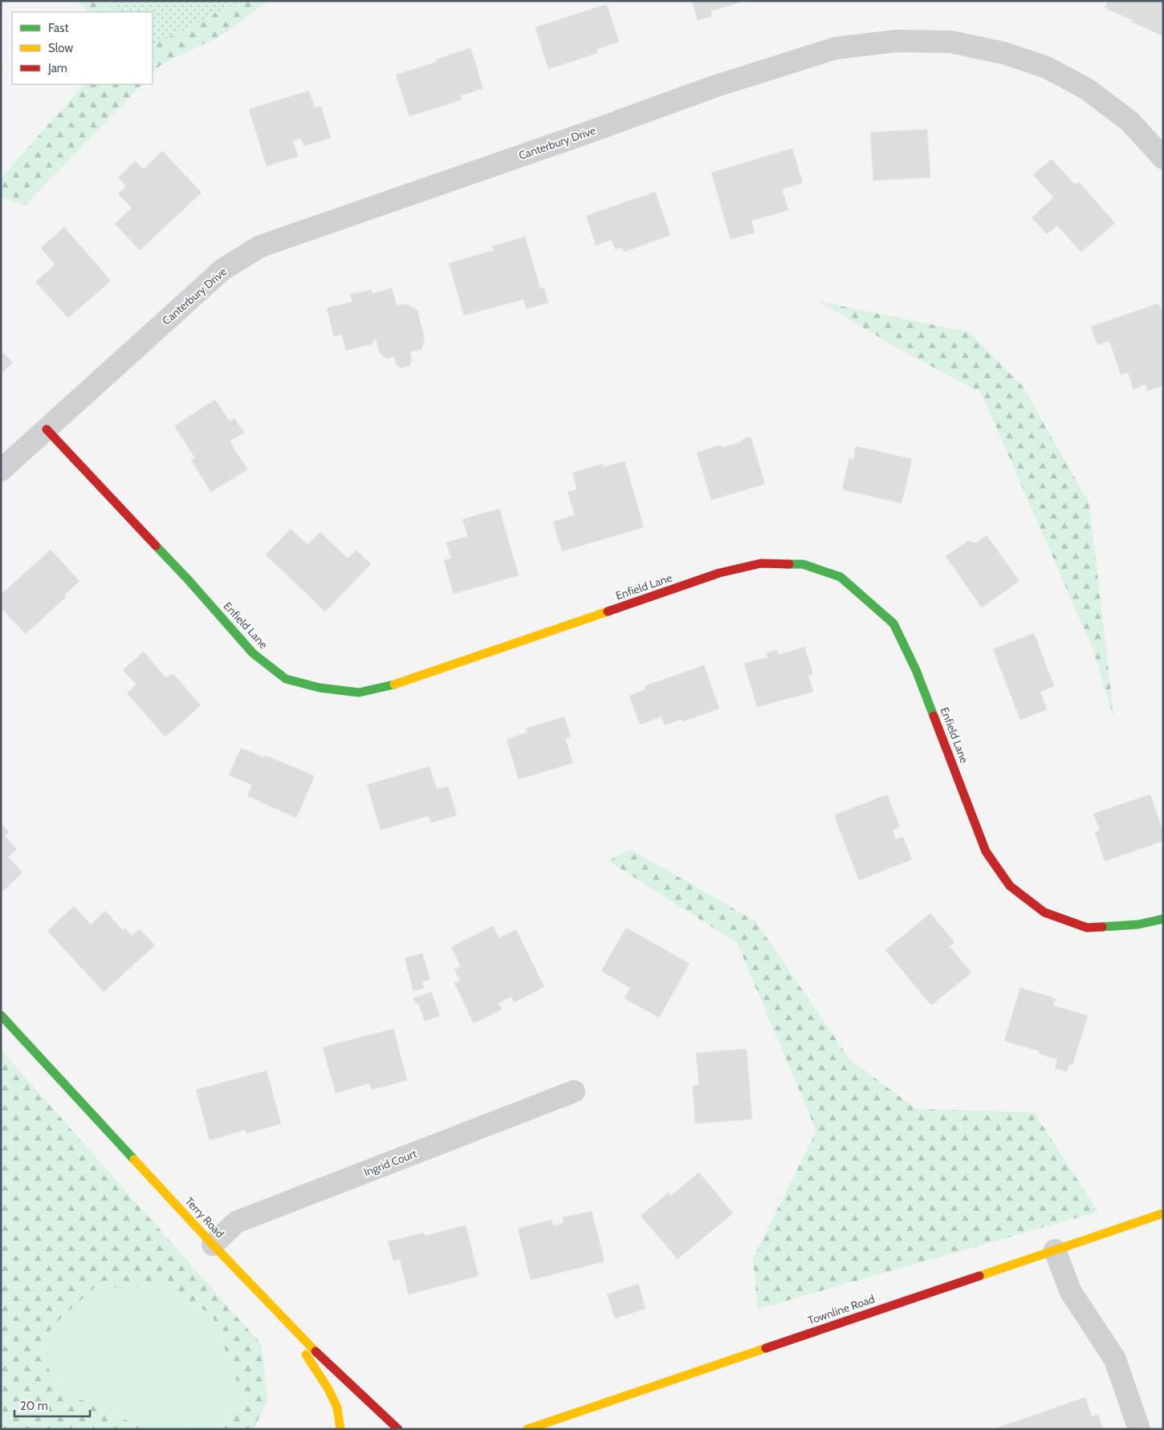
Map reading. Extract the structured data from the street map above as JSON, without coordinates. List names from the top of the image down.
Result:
{
  "streets": {
    "street": [
      "Canterbury Drive",
      "Enfield Lane",
      "Ingrid Court",
      "Terry Road",
      "Townline Road"
    ]
  },
  "crossings": [
    ["Canterbury Drive", "Enfield Lane"],
    ["Ingrid Court", "Terry Road"]
  ],
  "legend": ["Fast", "Slow", "Jam"],
  "scale_bar": "20 m"
}
